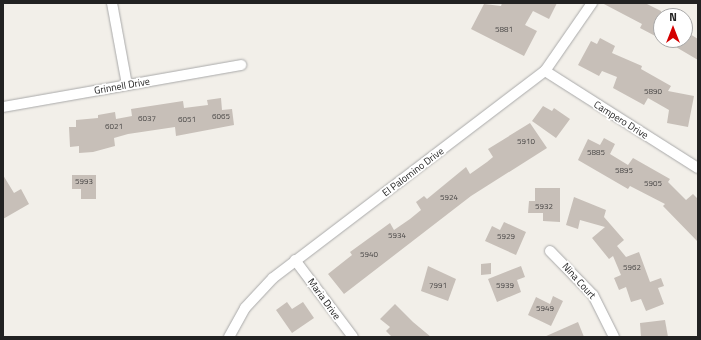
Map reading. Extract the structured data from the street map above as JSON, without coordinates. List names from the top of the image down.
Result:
{
  "streets": {
    "street": [
      "Grinnell Drive",
      "Campero Drive",
      "El Palomino Drive",
      "Nina Court",
      "Maria Drive"
    ]
  },
  "crossings": [
    ["Campero Drive", "El Palomino Drive"],
    ["El Palomino Drive", "Maria Drive"]
  ],
  "house_numbers": [
    "5881",
    "5890",
    "6065",
    "6037",
    "6051",
    "6021",
    "5910",
    "5885",
    "5895",
    "5993",
    "5905",
    "5924",
    "5932",
    "5934",
    "5929",
    "5940",
    "5962",
    "7991",
    "5939",
    "5949"
  ],
  "north": "top"
}
